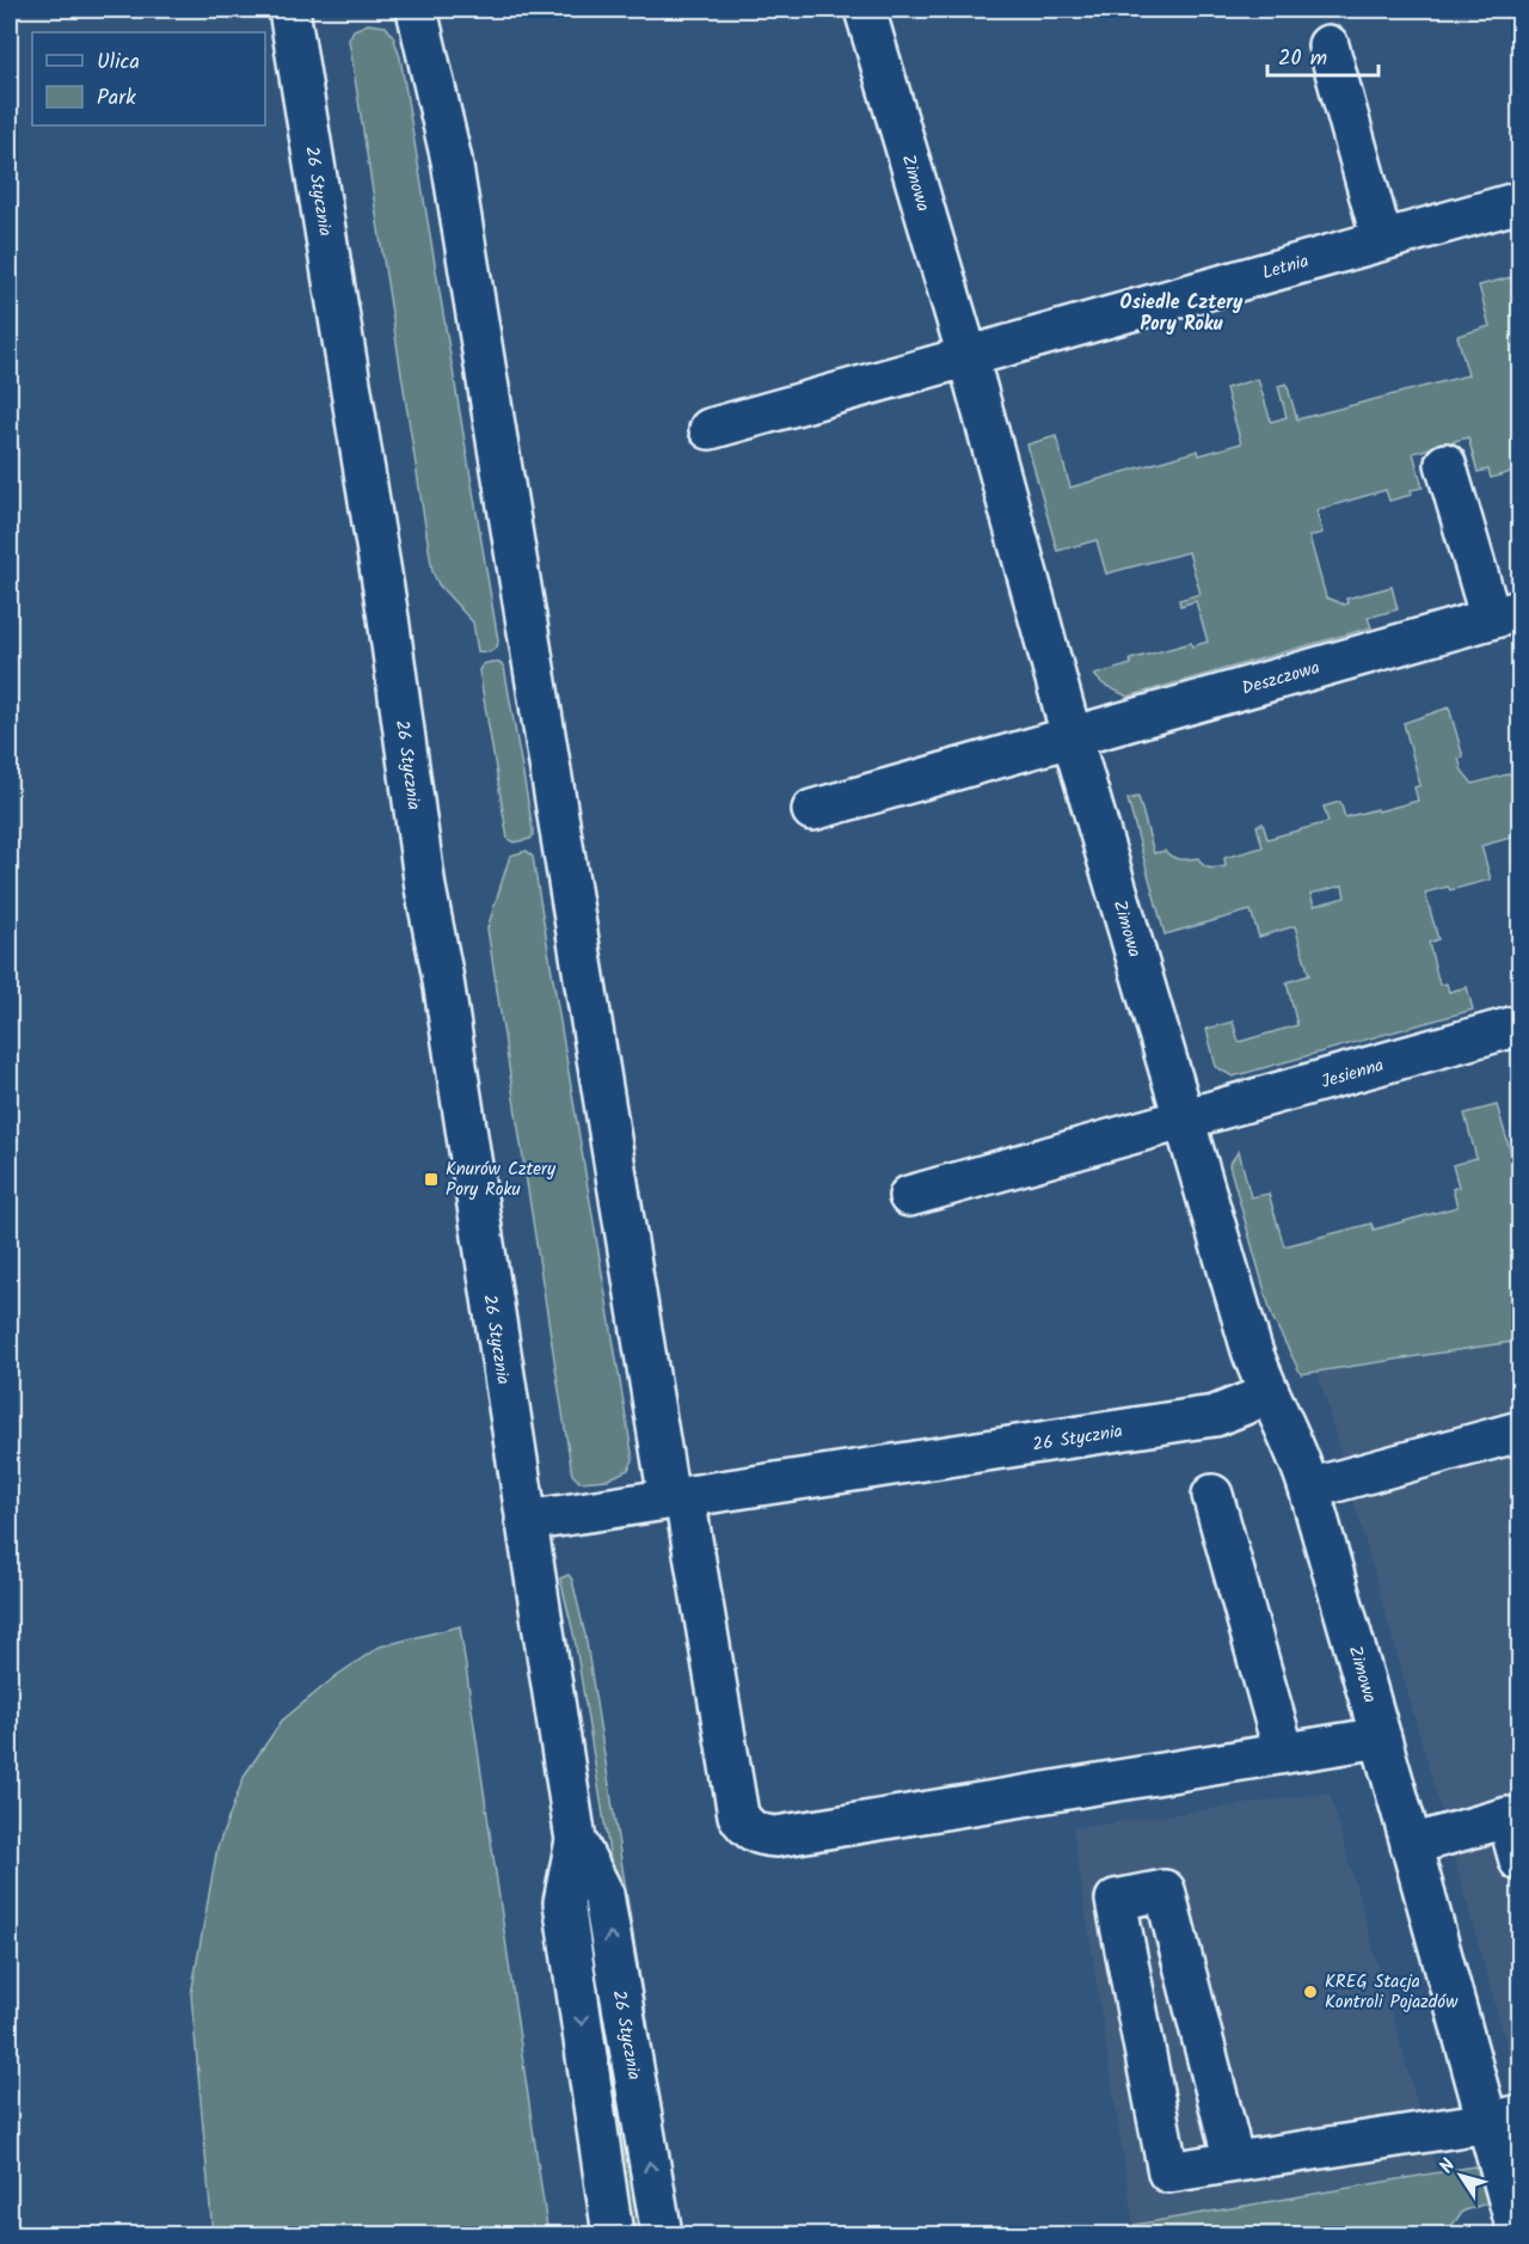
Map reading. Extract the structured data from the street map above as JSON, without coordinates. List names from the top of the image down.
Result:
{
  "streets": {
    "street": [
      "Zimowa",
      "26 Stycznia",
      "Letnia",
      "Deszczowa",
      "Jesienna"
    ]
  },
  "crossings": [
    ["Zimowa", "26 Stycznia"],
    ["Zimowa", "Letnia"],
    ["Zimowa", "Deszczowa"],
    ["Zimowa", "Jesienna"]
  ],
  "districts": ["Osiedle Cztery Pory Roku"],
  "places": {
    "transit": ["Knurów Cztery Pory Roku"],
    "other": ["KREG Stacja Kontroli Pojazdów"]
  },
  "legend": ["Ulica", "Park"],
  "scale_bar": "20 m",
  "north": "top left"
}
